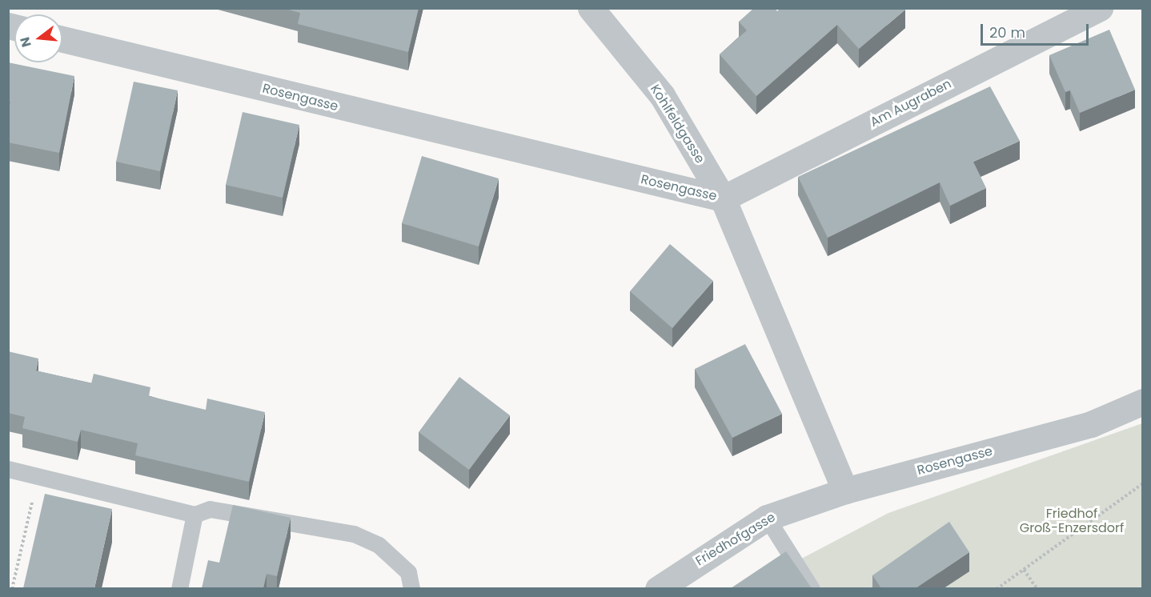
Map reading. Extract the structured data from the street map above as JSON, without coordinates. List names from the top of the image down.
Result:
{
  "streets": {
    "street": [
      "Rosengasse",
      "Am Augraben",
      "Kohlfeldgasse",
      "Friedhofgasse"
    ]
  },
  "crossings": [
    ["Rosengasse", "Am Augraben"],
    ["Rosengasse", "Kohlfeldgasse"],
    ["Rosengasse", "Friedhofgasse"],
    ["Am Augraben", "Kohlfeldgasse"]
  ],
  "parks": ["Friedhof Groß-Enzersdorf"],
  "scale_bar": "20 m",
  "north": "left"
}
